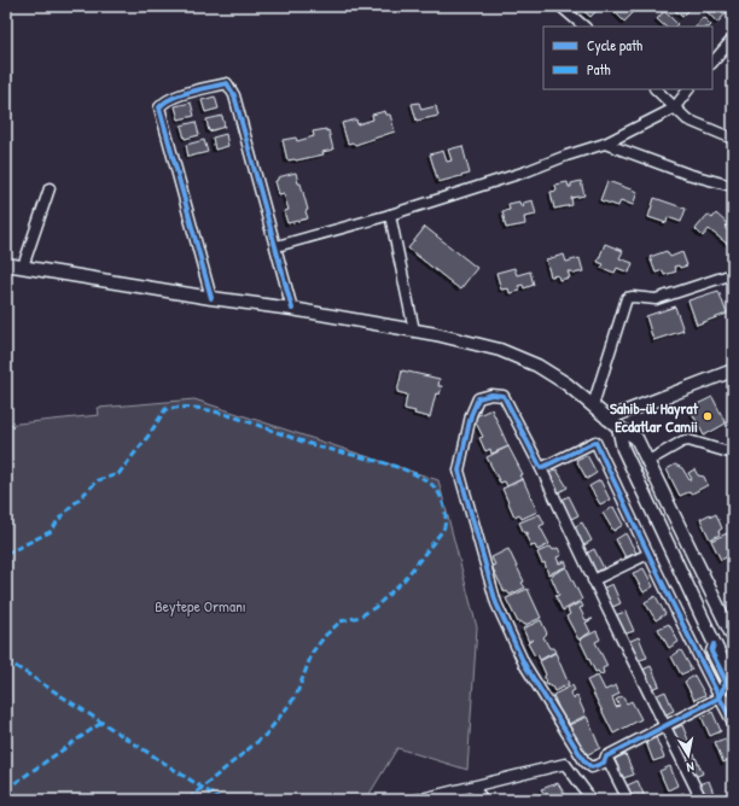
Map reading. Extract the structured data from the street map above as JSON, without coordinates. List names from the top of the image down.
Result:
{
  "parks": ["Beytepe Ormanı"],
  "places": ["Sahib-ül Hayrat Ecdatlar Camii"],
  "legend": ["Cycle path", "Path"],
  "north": "bottom"
}
